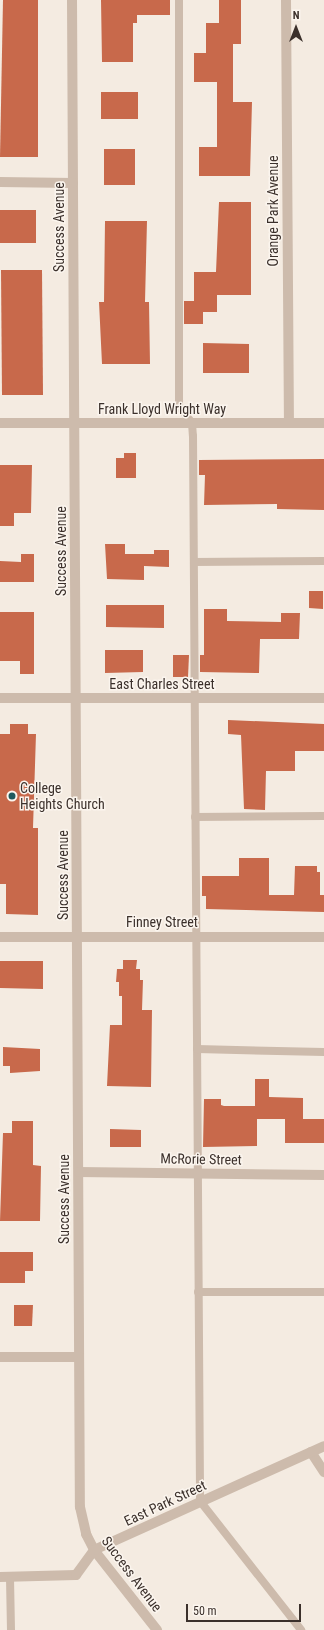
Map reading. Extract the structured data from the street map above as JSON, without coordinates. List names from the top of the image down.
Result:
{
  "streets": {
    "street": [
      "Orange Park Avenue",
      "Success Avenue",
      "Frank Lloyd Wright Way",
      "East Charles Street",
      "Finney Street",
      "McRorie Street",
      "East Park Street"
    ]
  },
  "crossings": [
    ["Orange Park Avenue", "Frank Lloyd Wright Way"],
    ["Success Avenue", "Frank Lloyd Wright Way"],
    ["Success Avenue", "East Charles Street"],
    ["Success Avenue", "Finney Street"],
    ["Success Avenue", "McRorie Street"],
    ["Success Avenue", "East Park Street"]
  ],
  "places": ["College Heights Church"],
  "scale_bar": "50 m",
  "north": "top"
}
